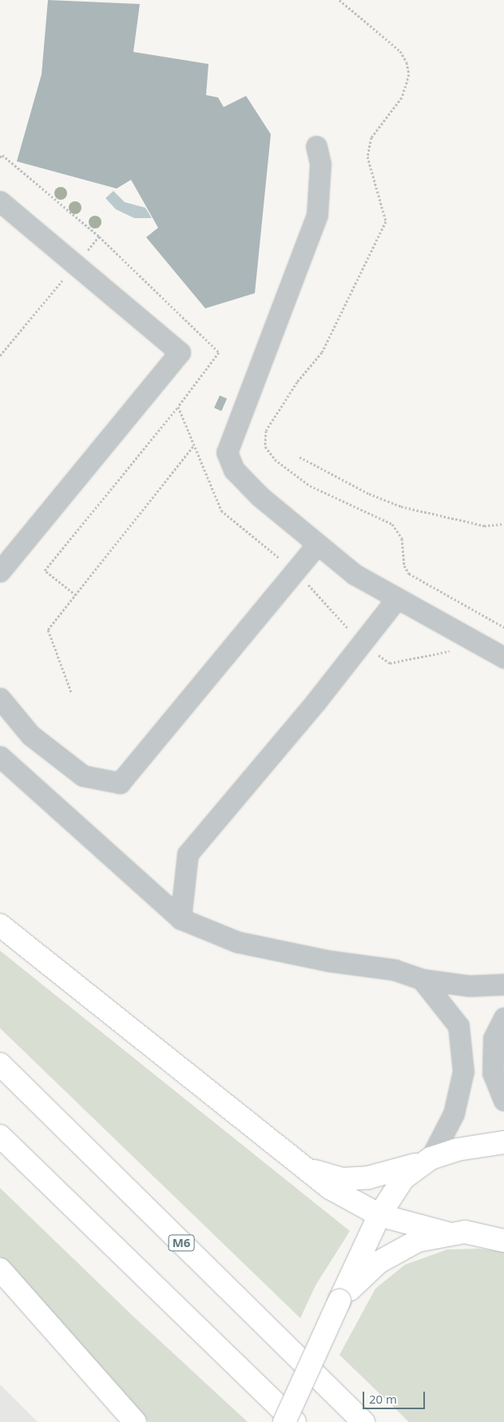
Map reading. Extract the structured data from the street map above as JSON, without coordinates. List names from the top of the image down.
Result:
{
  "streets": {
    "highway": ["M6"]
  },
  "scale_bar": "20 m"
}
